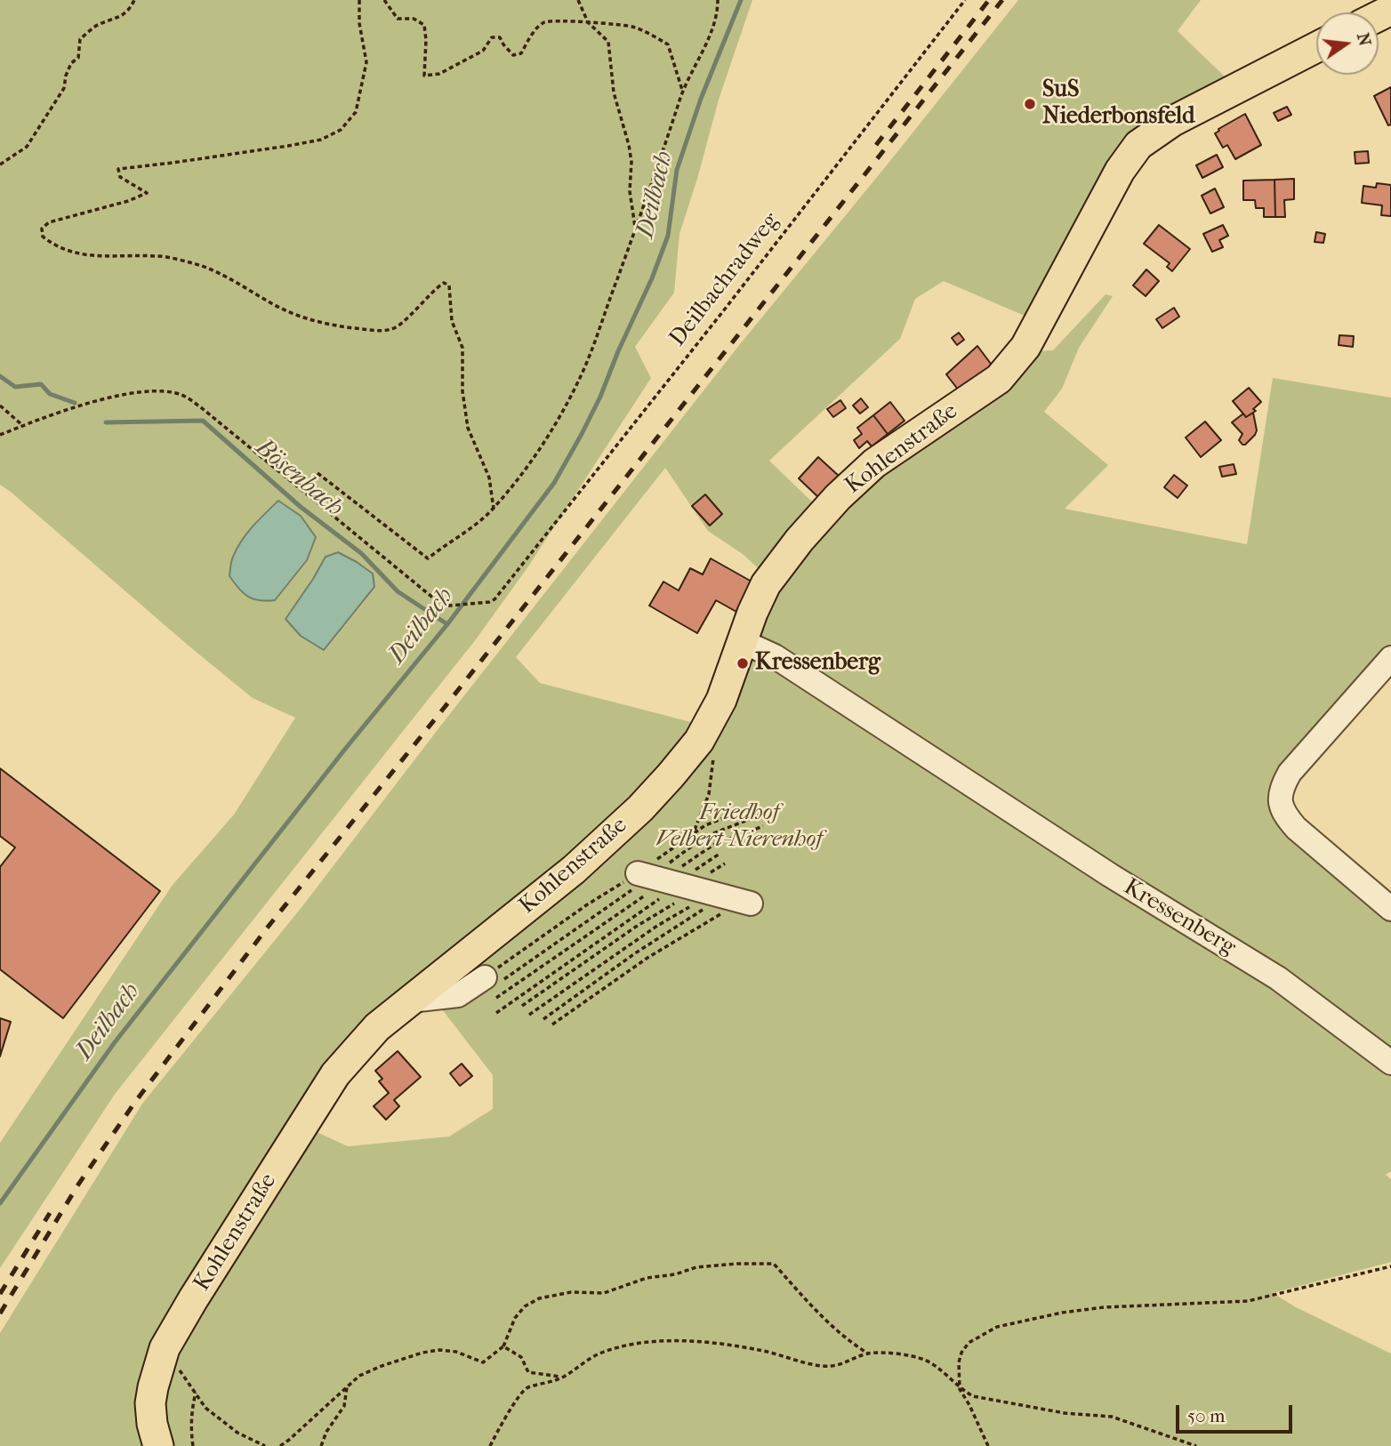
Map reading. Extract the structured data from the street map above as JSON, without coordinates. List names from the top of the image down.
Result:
{
  "streets": {
    "main road": ["Kohlenstraße"],
    "street": ["Kressenberg"],
    "path": ["Deilbachradweg"]
  },
  "crossings": [
    ["Kohlenstraße", "Kressenberg"]
  ],
  "water": ["Deilbach", "Bösenbach"],
  "parks": ["Friedhof Velbert-Nierenhof"],
  "places": ["SuS Niederbonsfeld", "Kressenberg"],
  "scale_bar": "50 m",
  "north": "right"
}
